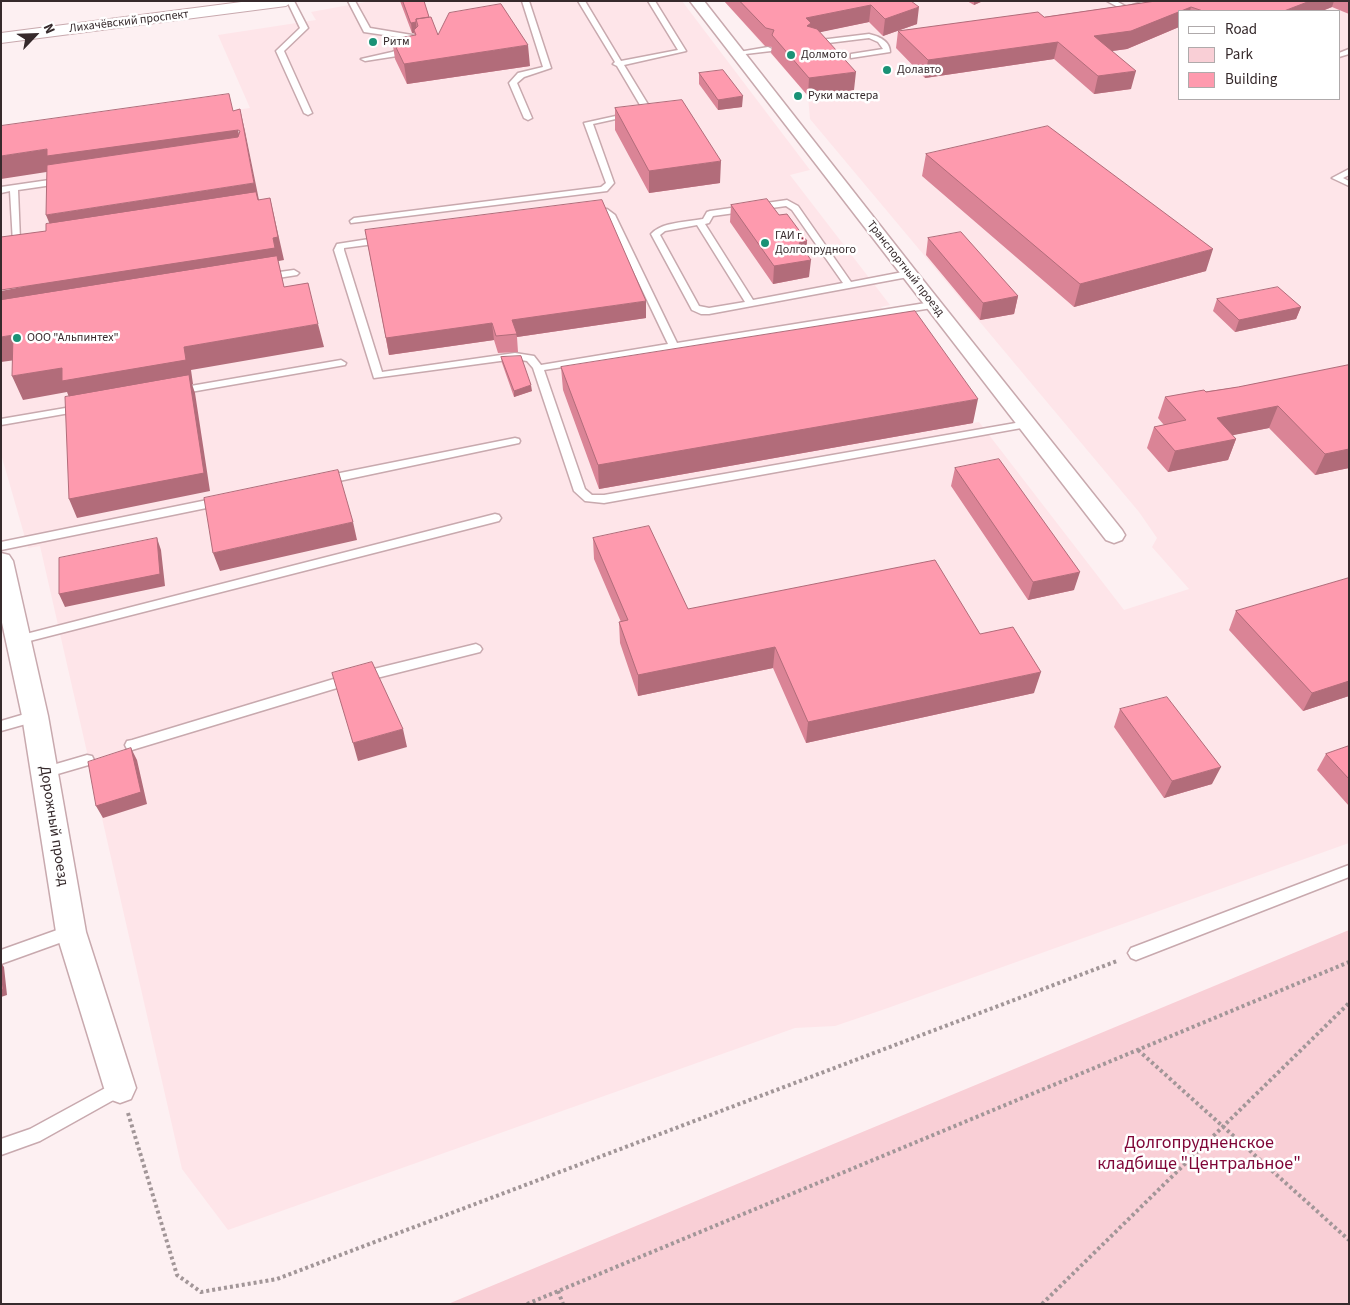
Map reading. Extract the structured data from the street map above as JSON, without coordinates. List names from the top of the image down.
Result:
{
  "streets": {
    "main road": ["Лихачёвский проспект"],
    "street": ["Транспортный проезд", "Дорожный проезд"]
  },
  "parks": ["Долгопрудненское кладбище \"Центральное\""],
  "places": [
    "Ритм",
    "Долмото",
    "Долавто",
    "Руки мастера",
    "ГАИ г. Долгопрудного",
    "ООО \"Альпинтех\""
  ],
  "legend": ["Road", "Park", "Building"],
  "north": "top right"
}
